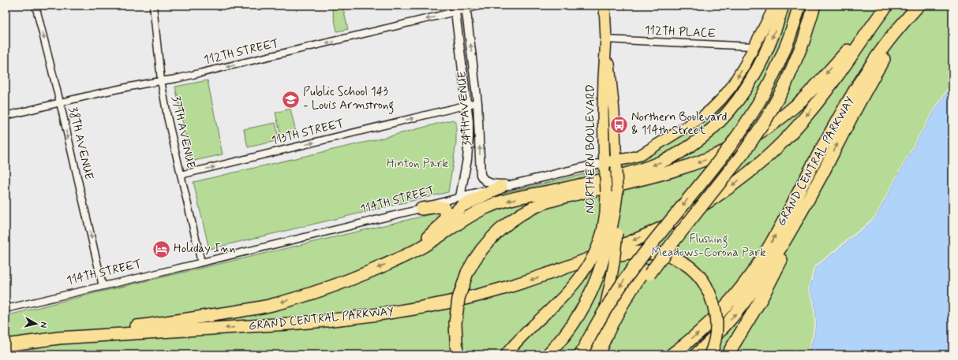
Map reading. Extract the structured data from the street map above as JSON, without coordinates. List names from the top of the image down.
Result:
{
  "streets": {
    "highway": ["GRAND CENTRAL PARKWAY"],
    "main road": ["NORTHERN BOULEVARD", "114TH STREET"],
    "street": [
      "112TH PLACE",
      "112TH STREET",
      "34TH AVENUE",
      "37TH AVENUE",
      "113TH STREET",
      "38TH AVENUE"
    ]
  },
  "crossings": [
    ["112TH PLACE", "NORTHERN BOULEVARD"],
    ["112TH PLACE", "114TH STREET"],
    ["112TH STREET", "34TH AVENUE"],
    ["112TH STREET", "37TH AVENUE"],
    ["112TH STREET", "38TH AVENUE"],
    ["34TH AVENUE", "113TH STREET"],
    ["34TH AVENUE", "114TH STREET"],
    ["37TH AVENUE", "113TH STREET"],
    ["37TH AVENUE", "114TH STREET"],
    ["38TH AVENUE", "114TH STREET"],
    ["NORTHERN BOULEVARD", "114TH STREET"]
  ],
  "one_way": ["112TH STREET", "113TH STREET", "38TH AVENUE"],
  "parks": ["Hinton Park", "Flushing Meadows-Corona Park"],
  "places": {
    "school or university": ["Public School 143 - Louis Armstrong"],
    "bus stop": ["Northern Boulevard & 114th Street"],
    "hotel": ["Holiday Inn"]
  },
  "north": "right"
}
